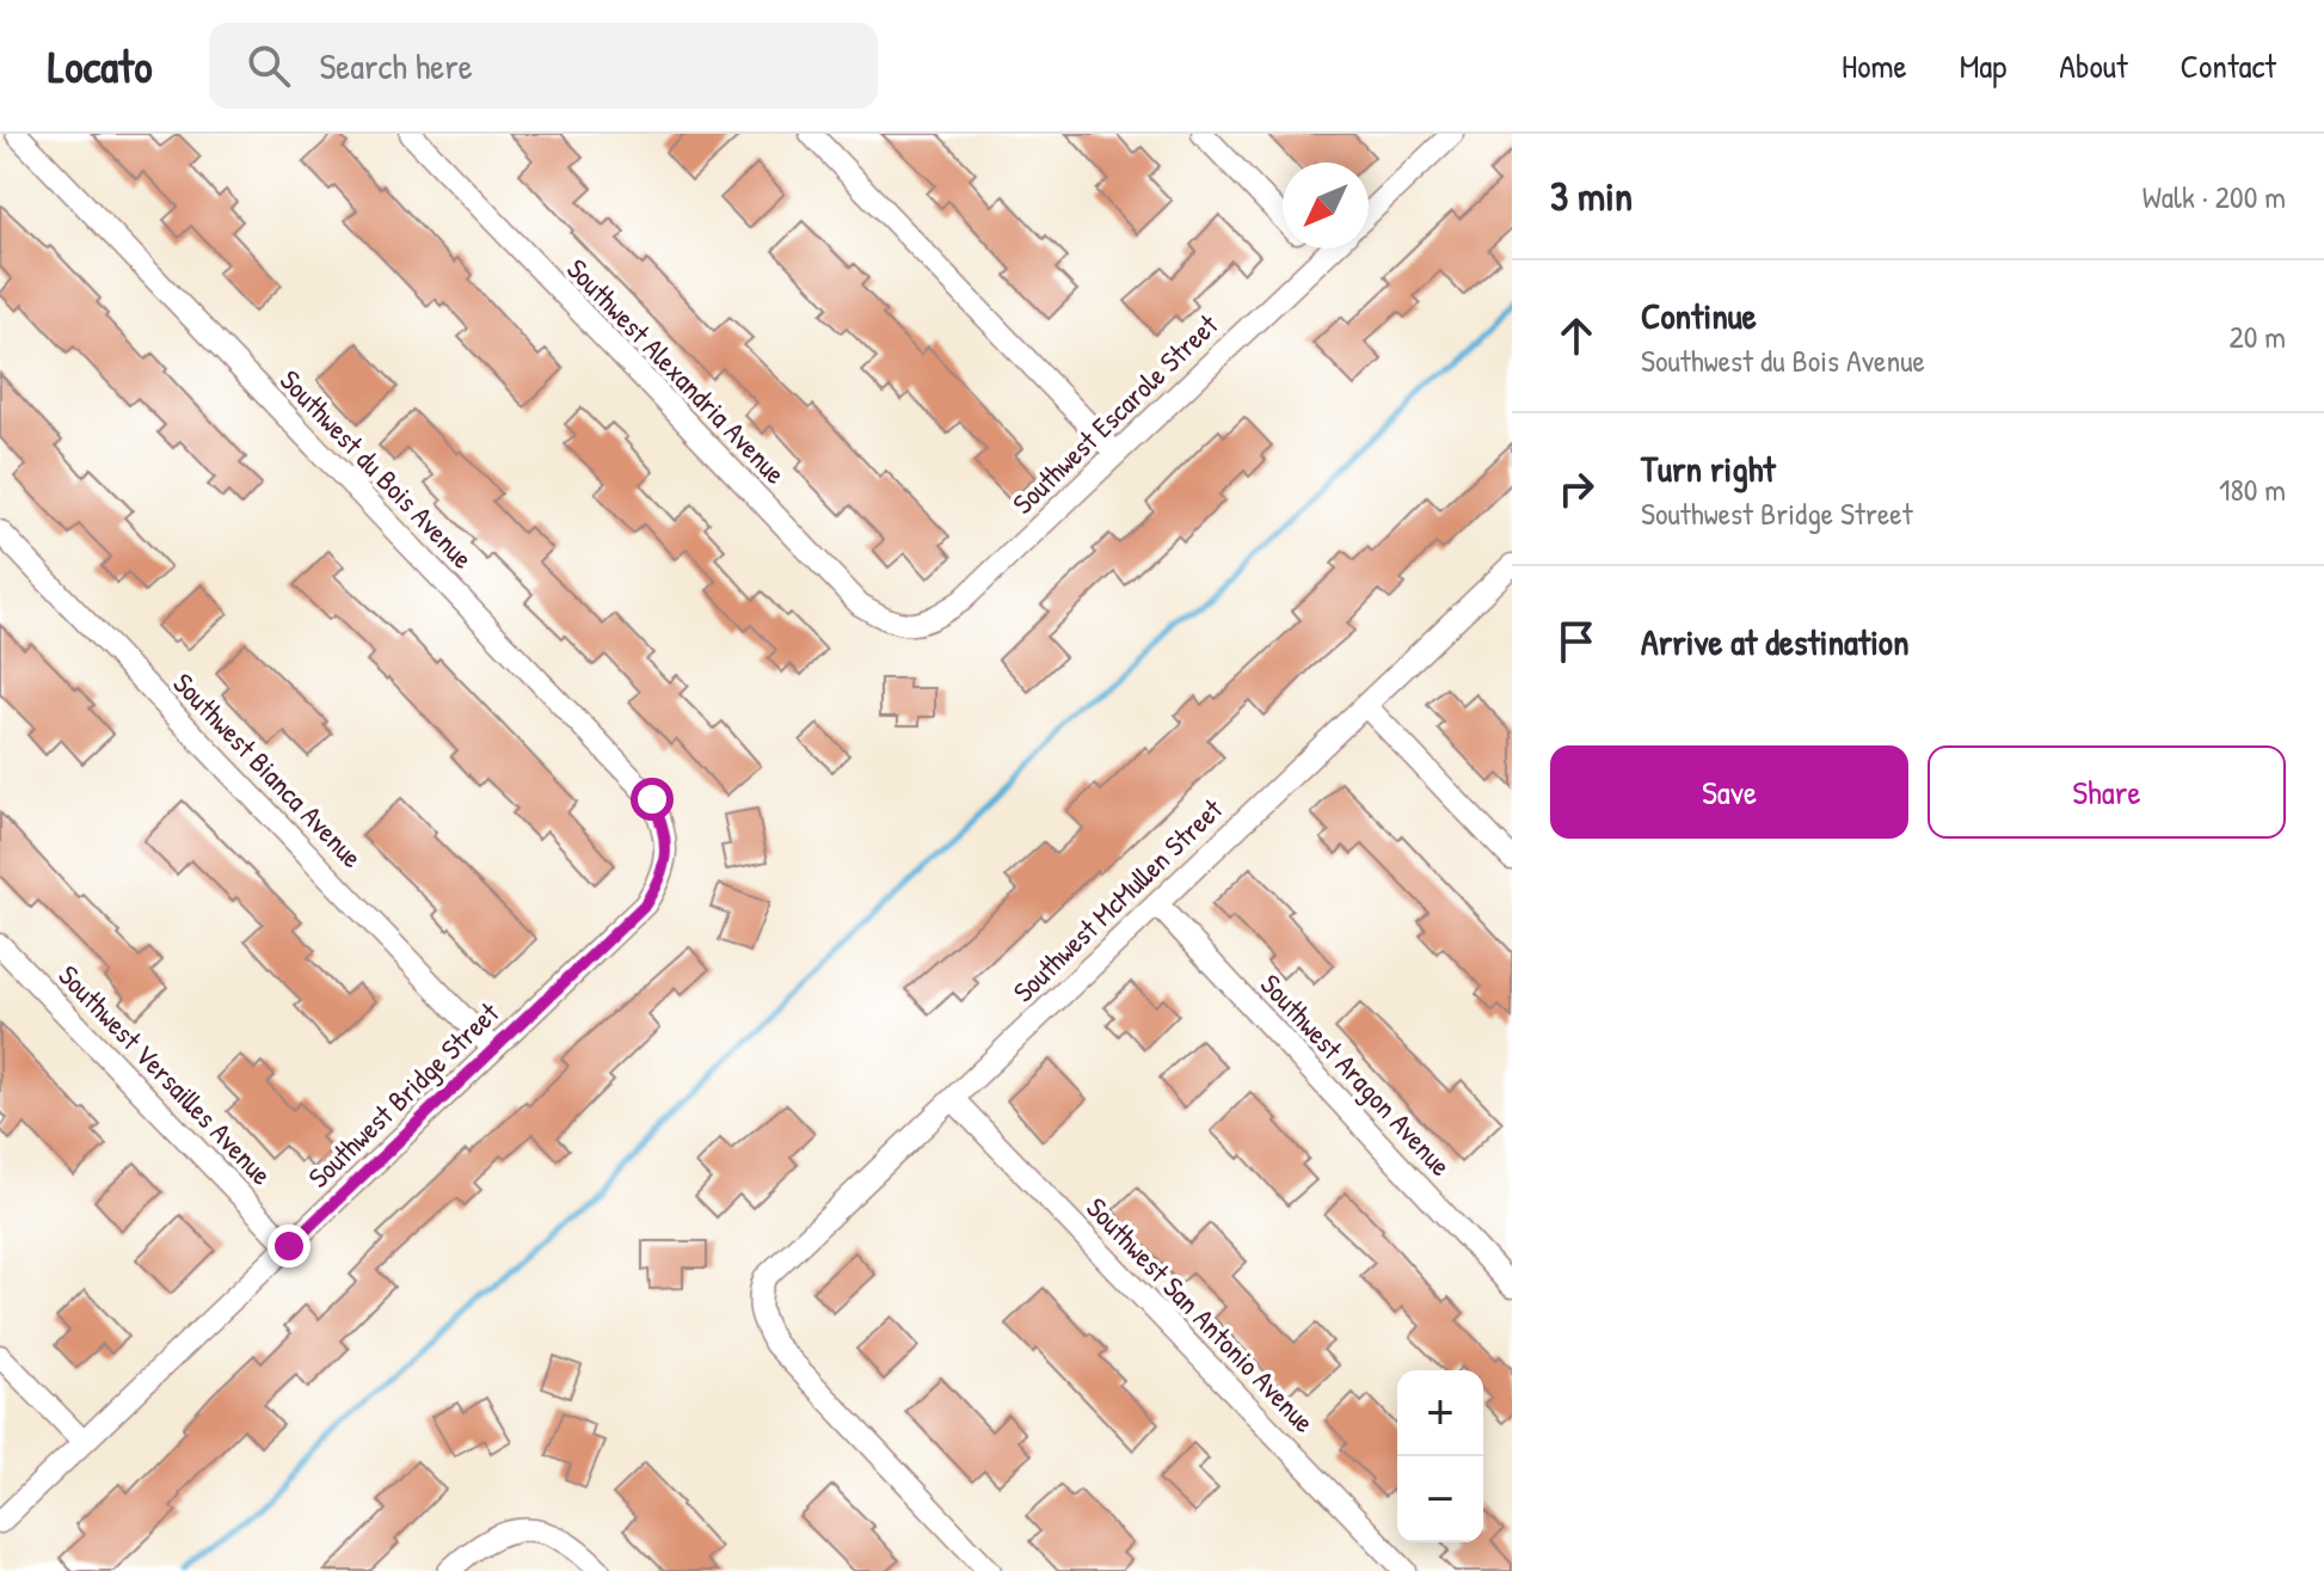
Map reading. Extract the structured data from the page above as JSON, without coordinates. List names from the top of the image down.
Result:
{
  "streets": {
    "street": [
      "Southwest Alexandria Avenue",
      "Southwest Escarole Street",
      "Southwest du Bois Avenue",
      "Southwest Bianca Avenue",
      "Southwest McMullen Street",
      "Southwest Versailles Avenue",
      "Southwest Aragon Avenue",
      "Southwest Bridge Street",
      "Southwest San Antonio Avenue"
    ]
  },
  "crossings": [
    ["Southwest Alexandria Avenue", "Southwest Escarole Street"],
    ["Southwest du Bois Avenue", "Southwest Bridge Street"],
    ["Southwest Bianca Avenue", "Southwest Bridge Street"],
    ["Southwest McMullen Street", "Southwest Aragon Avenue"],
    ["Southwest McMullen Street", "Southwest San Antonio Avenue"],
    ["Southwest Versailles Avenue", "Southwest Bridge Street"]
  ],
  "north": "bottom left",
  "page": {
    "header": "Locato",
    "search": "Search here",
    "nav": [
      "Home",
      "Map",
      "About",
      "Contact"
    ],
    "heading": ["3 min", "Walk · 200 m"],
    "list": [
      ["Continue", "Southwest du Bois Avenue", "20 m"],
      ["Turn right", "Southwest Bridge Street", "180 m"],
      "Arrive at destination"
    ],
    "buttons": ["Save", "Share"],
    "map_buttons": ["+", "−"]
  }
}
